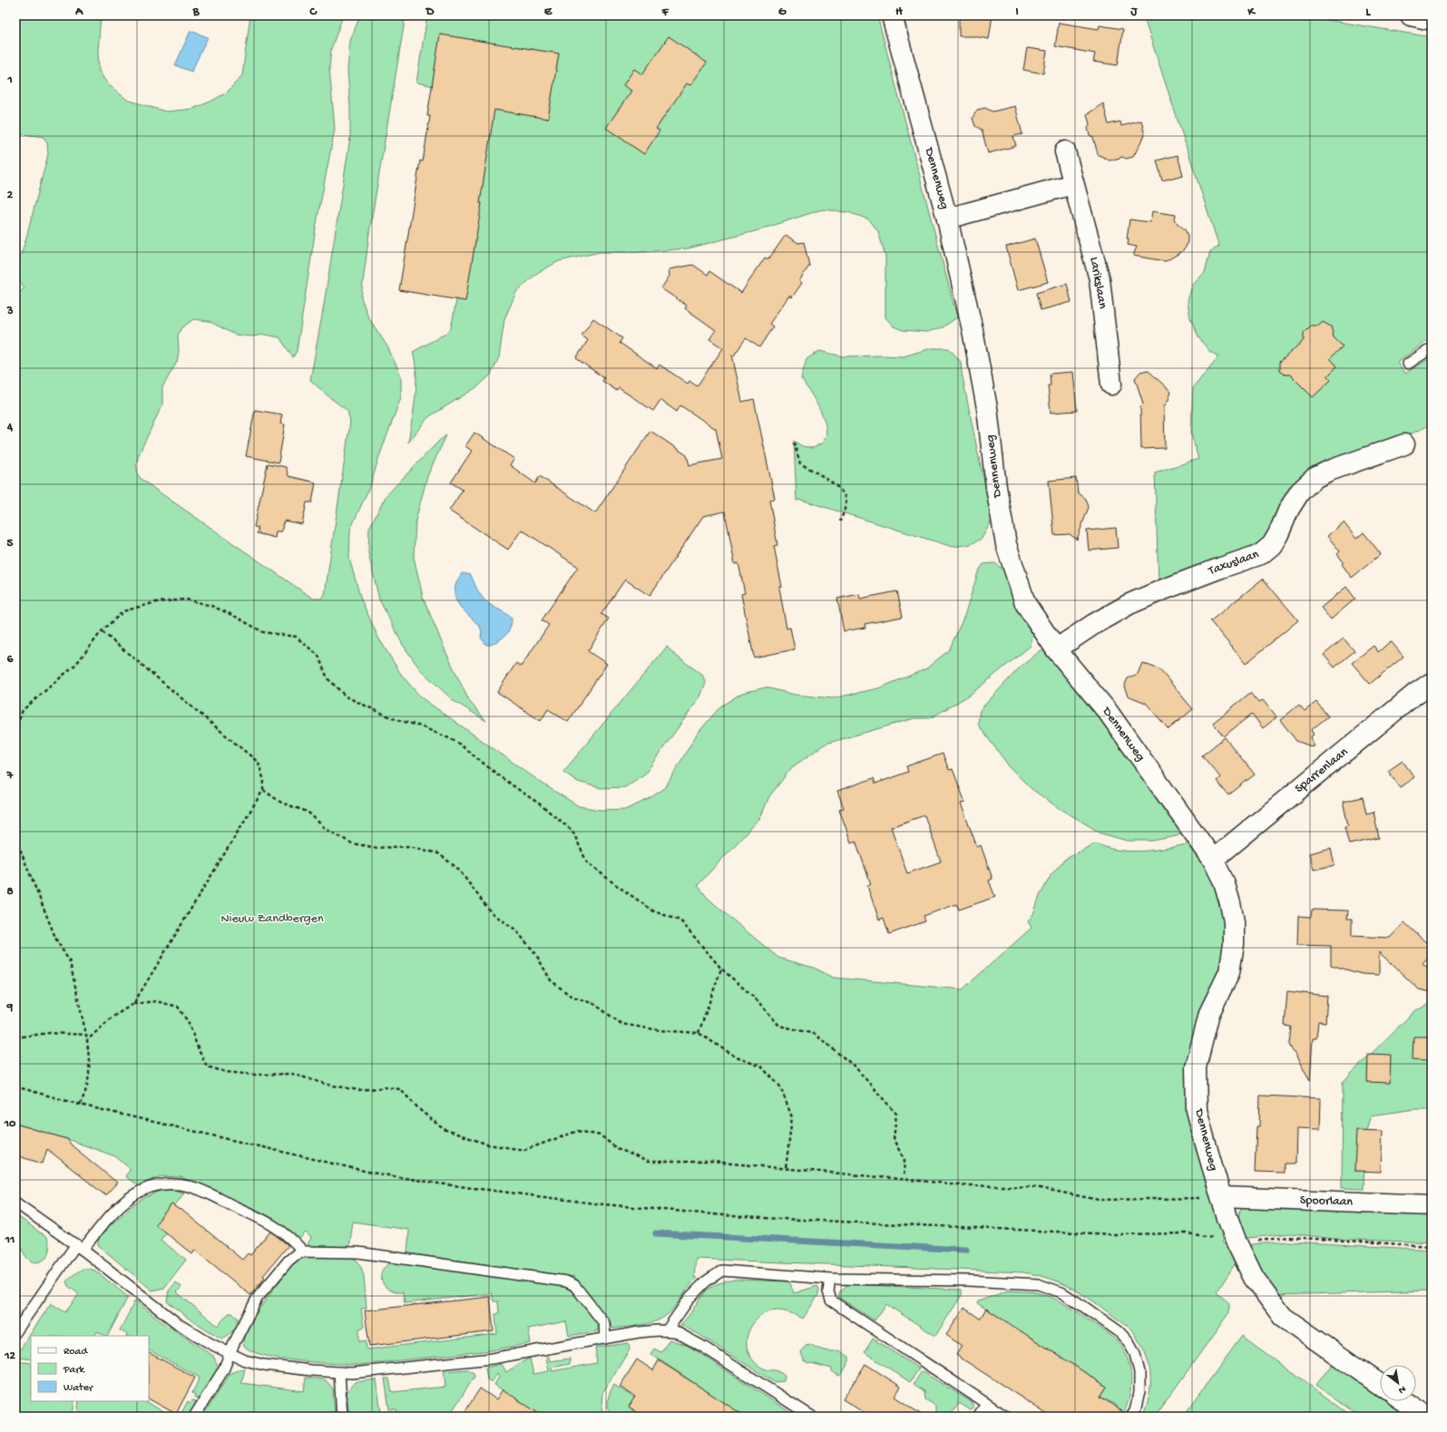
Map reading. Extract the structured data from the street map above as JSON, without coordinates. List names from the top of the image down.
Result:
{
  "streets": {
    "street": [
      "Dennenweg",
      "Larikslaan",
      "Taxuslaan",
      "Sparrenlaan",
      "Spoorlaan"
    ]
  },
  "crossings": [
    ["Dennenweg", "Taxuslaan"],
    ["Dennenweg", "Sparrenlaan"],
    ["Dennenweg", "Spoorlaan"]
  ],
  "parks": ["Nieuw Zandbergen"],
  "legend": ["Road", "Park", "Water"],
  "north": "bottom right",
  "grid": {
    "columns": [
      "A",
      "B",
      "C",
      "D",
      "E",
      "F",
      "G",
      "H",
      "I",
      "J",
      "K",
      "L"
    ],
    "rows": [
      "1",
      "2",
      "3",
      "4",
      "5",
      "6",
      "7",
      "8",
      "9",
      "10",
      "11",
      "12"
    ]
  }
}
